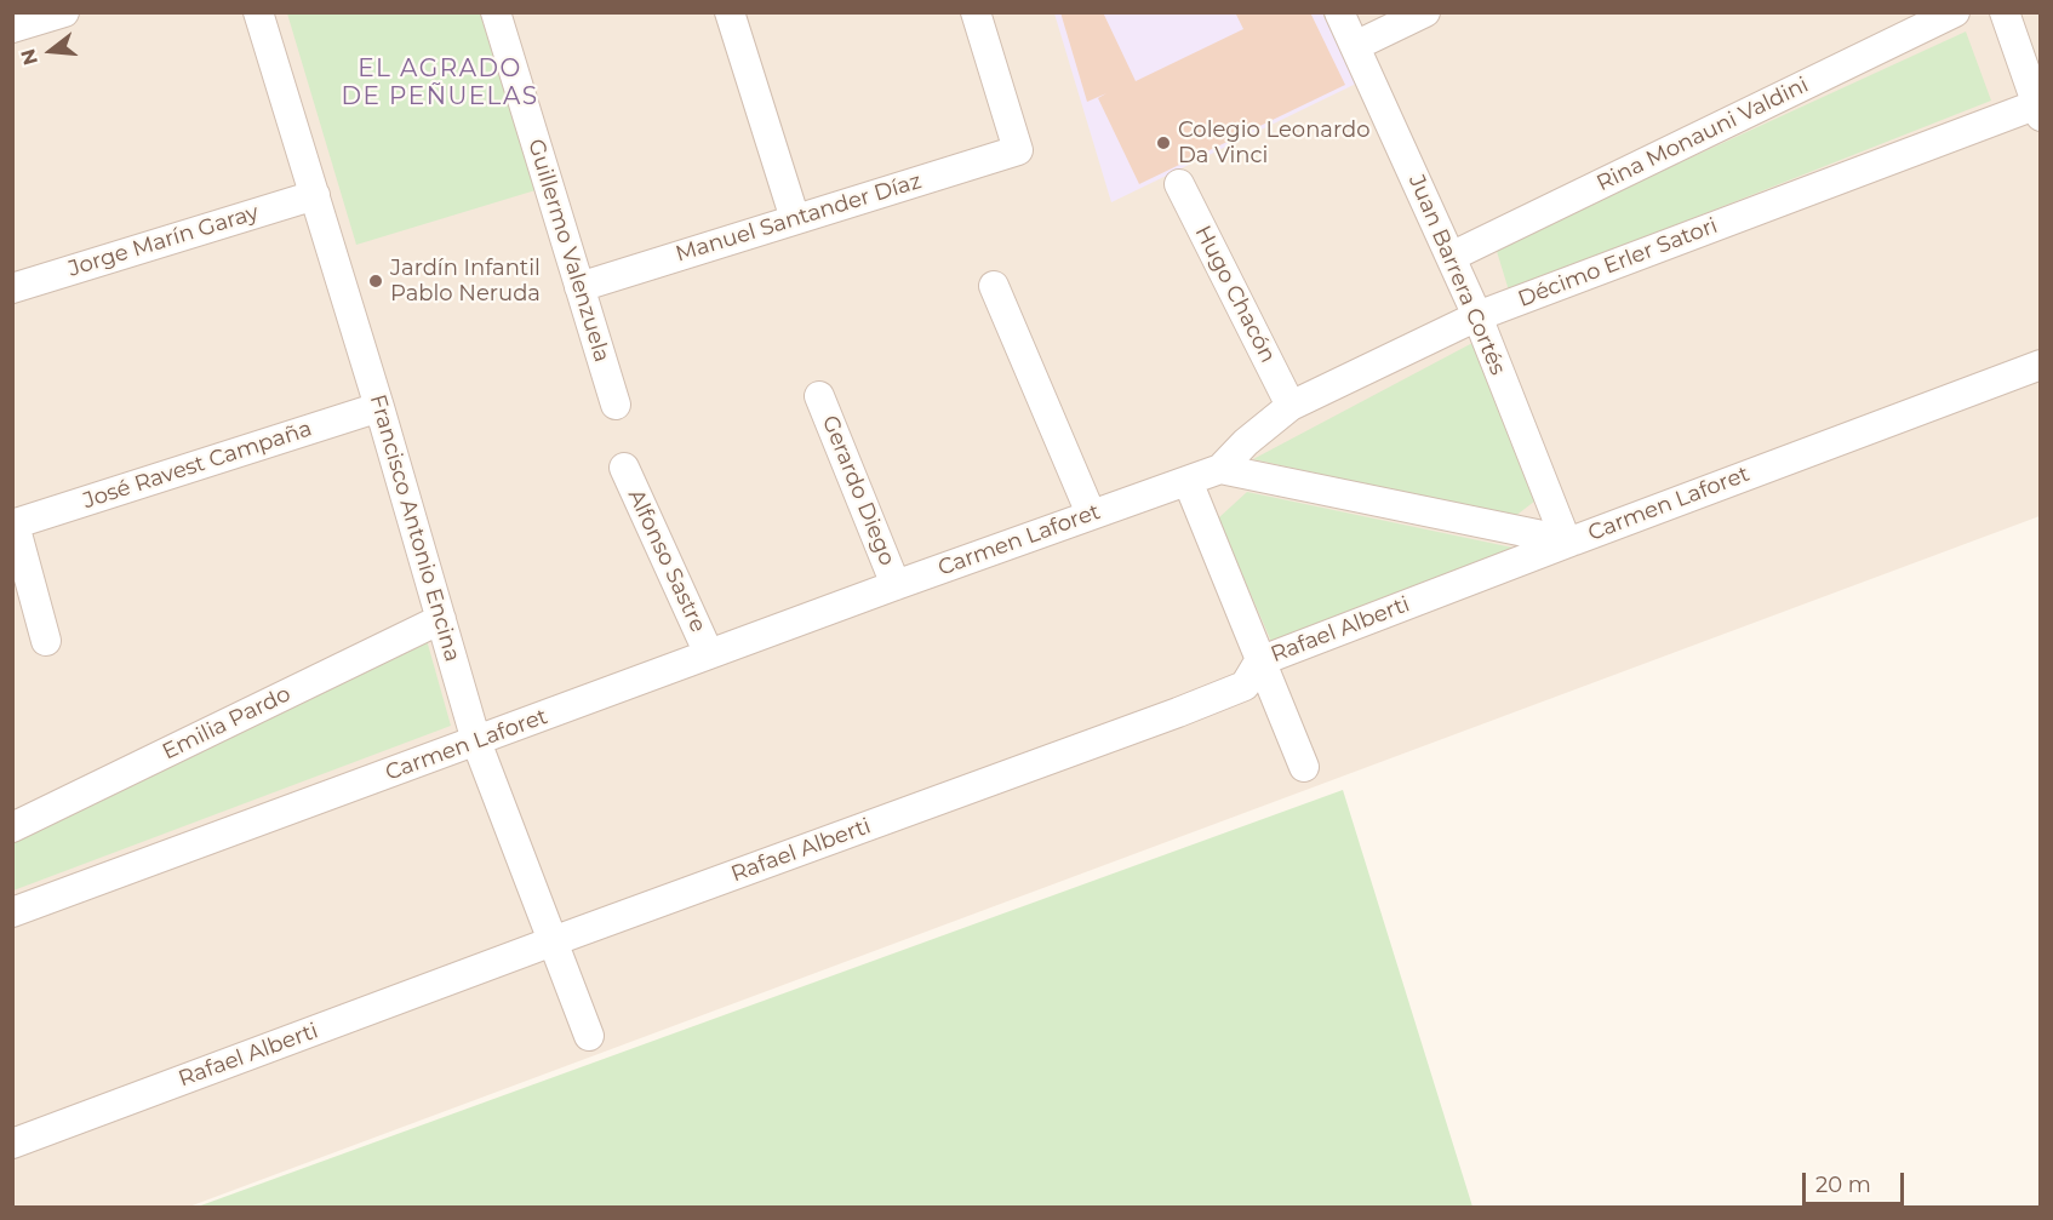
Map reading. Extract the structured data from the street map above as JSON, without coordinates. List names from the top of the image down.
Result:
{
  "streets": {
    "street": [
      "Rina Monauni Valdini",
      "Manuel Santander Díaz",
      "Jorge Marín Garay",
      "Guillermo Valenzuela",
      "Décimo Erler Satori",
      "Juan Barrera Cortés",
      "Hugo Chacón",
      "José Ravest Campaña",
      "Gerardo Diego",
      "Carmen Laforet",
      "Francisco Antonio Encina",
      "Alfonso Sastre",
      "Rafael Alberti",
      "Emilia Pardo"
    ]
  },
  "crossings": [
    ["Rina Monauni Valdini", "Juan Barrera Cortés"],
    ["Manuel Santander Díaz", "Guillermo Valenzuela"],
    ["Jorge Marín Garay", "Francisco Antonio Encina"],
    ["Décimo Erler Satori", "Juan Barrera Cortés"],
    ["Décimo Erler Satori", "Hugo Chacón"],
    ["Décimo Erler Satori", "Carmen Laforet"],
    ["Juan Barrera Cortés", "Carmen Laforet"],
    ["Juan Barrera Cortés", "Rafael Alberti"],
    ["José Ravest Campaña", "Francisco Antonio Encina"],
    ["Gerardo Diego", "Carmen Laforet"],
    ["Carmen Laforet", "Francisco Antonio Encina"],
    ["Carmen Laforet", "Alfonso Sastre"],
    ["Carmen Laforet", "Rafael Alberti"],
    ["Francisco Antonio Encina", "Rafael Alberti"],
    ["Francisco Antonio Encina", "Emilia Pardo"]
  ],
  "districts": ["EL AGRADO DE PEÑUELAS"],
  "places": ["Colegio Leonardo Da Vinci", "Jardín Infantil Pablo Neruda"],
  "scale_bar": "20 m",
  "north": "left"
}
